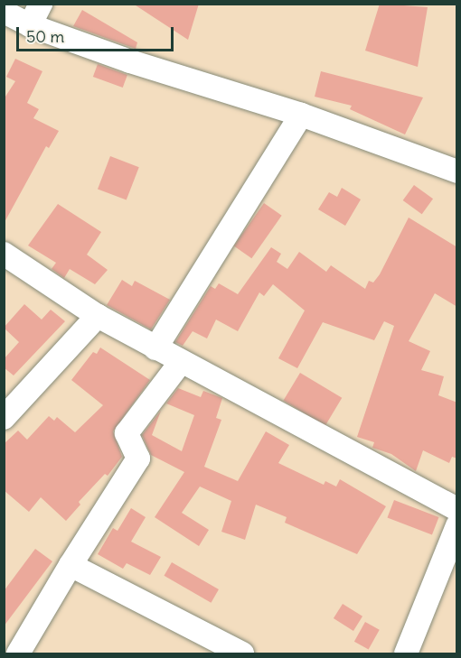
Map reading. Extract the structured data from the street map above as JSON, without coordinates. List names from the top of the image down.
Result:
{
  "scale_bar": "50 m"
}
